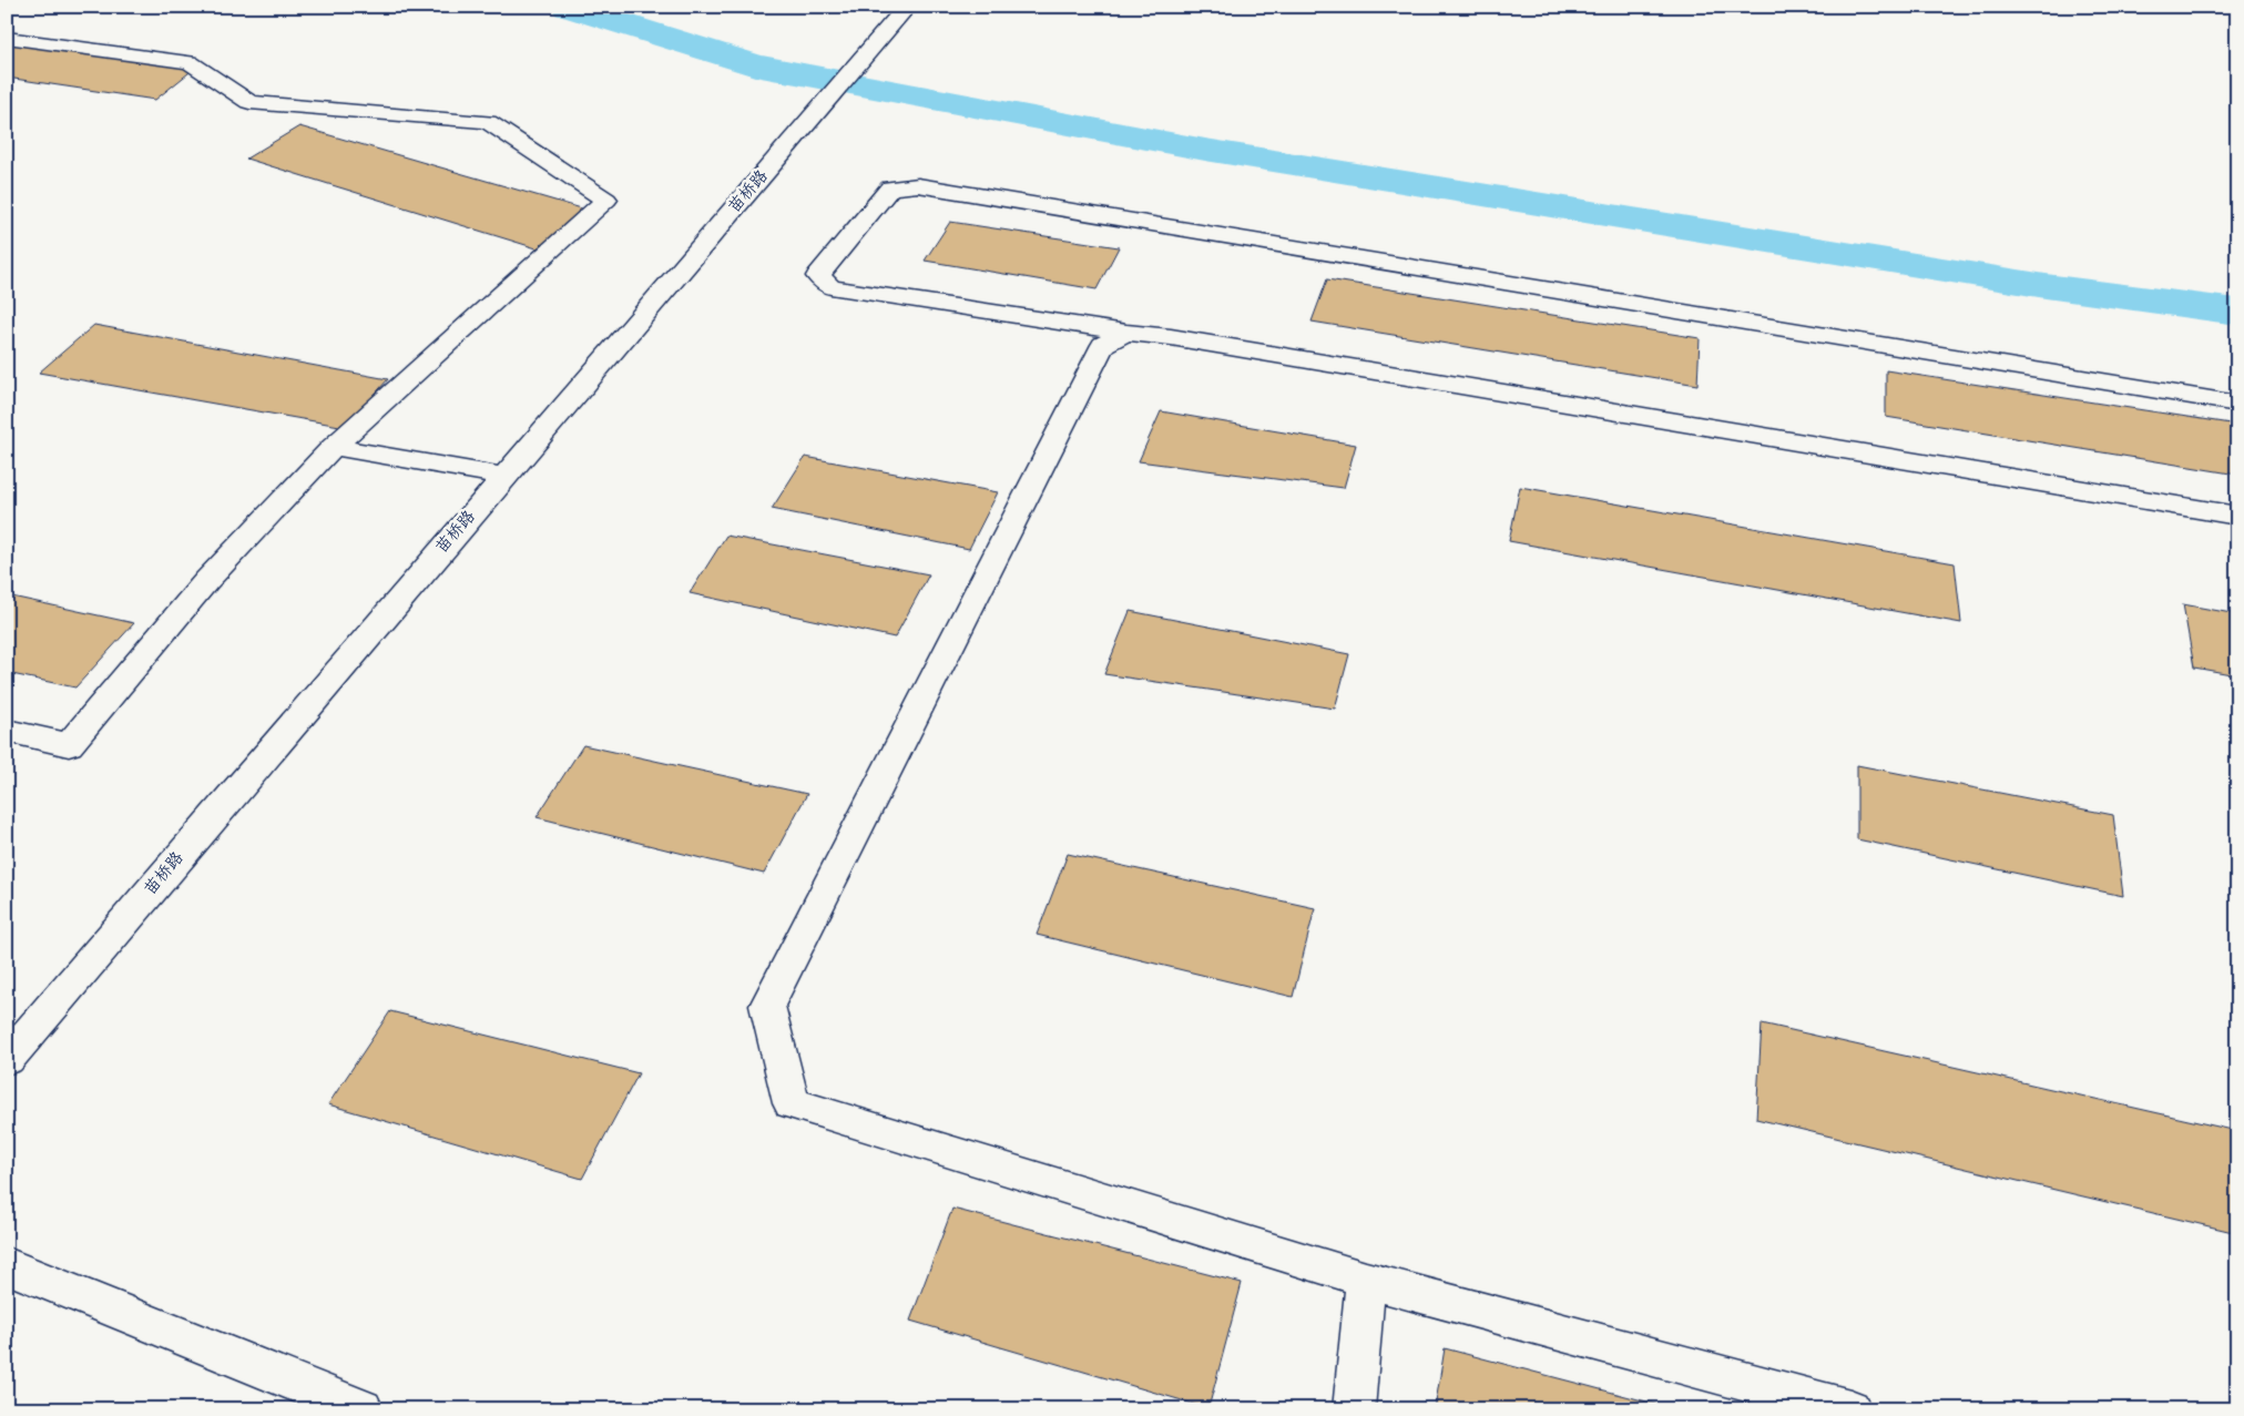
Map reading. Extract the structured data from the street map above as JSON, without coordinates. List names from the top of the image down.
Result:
{
  "streets": {
    "street": ["苗桥路"]
  }
}
